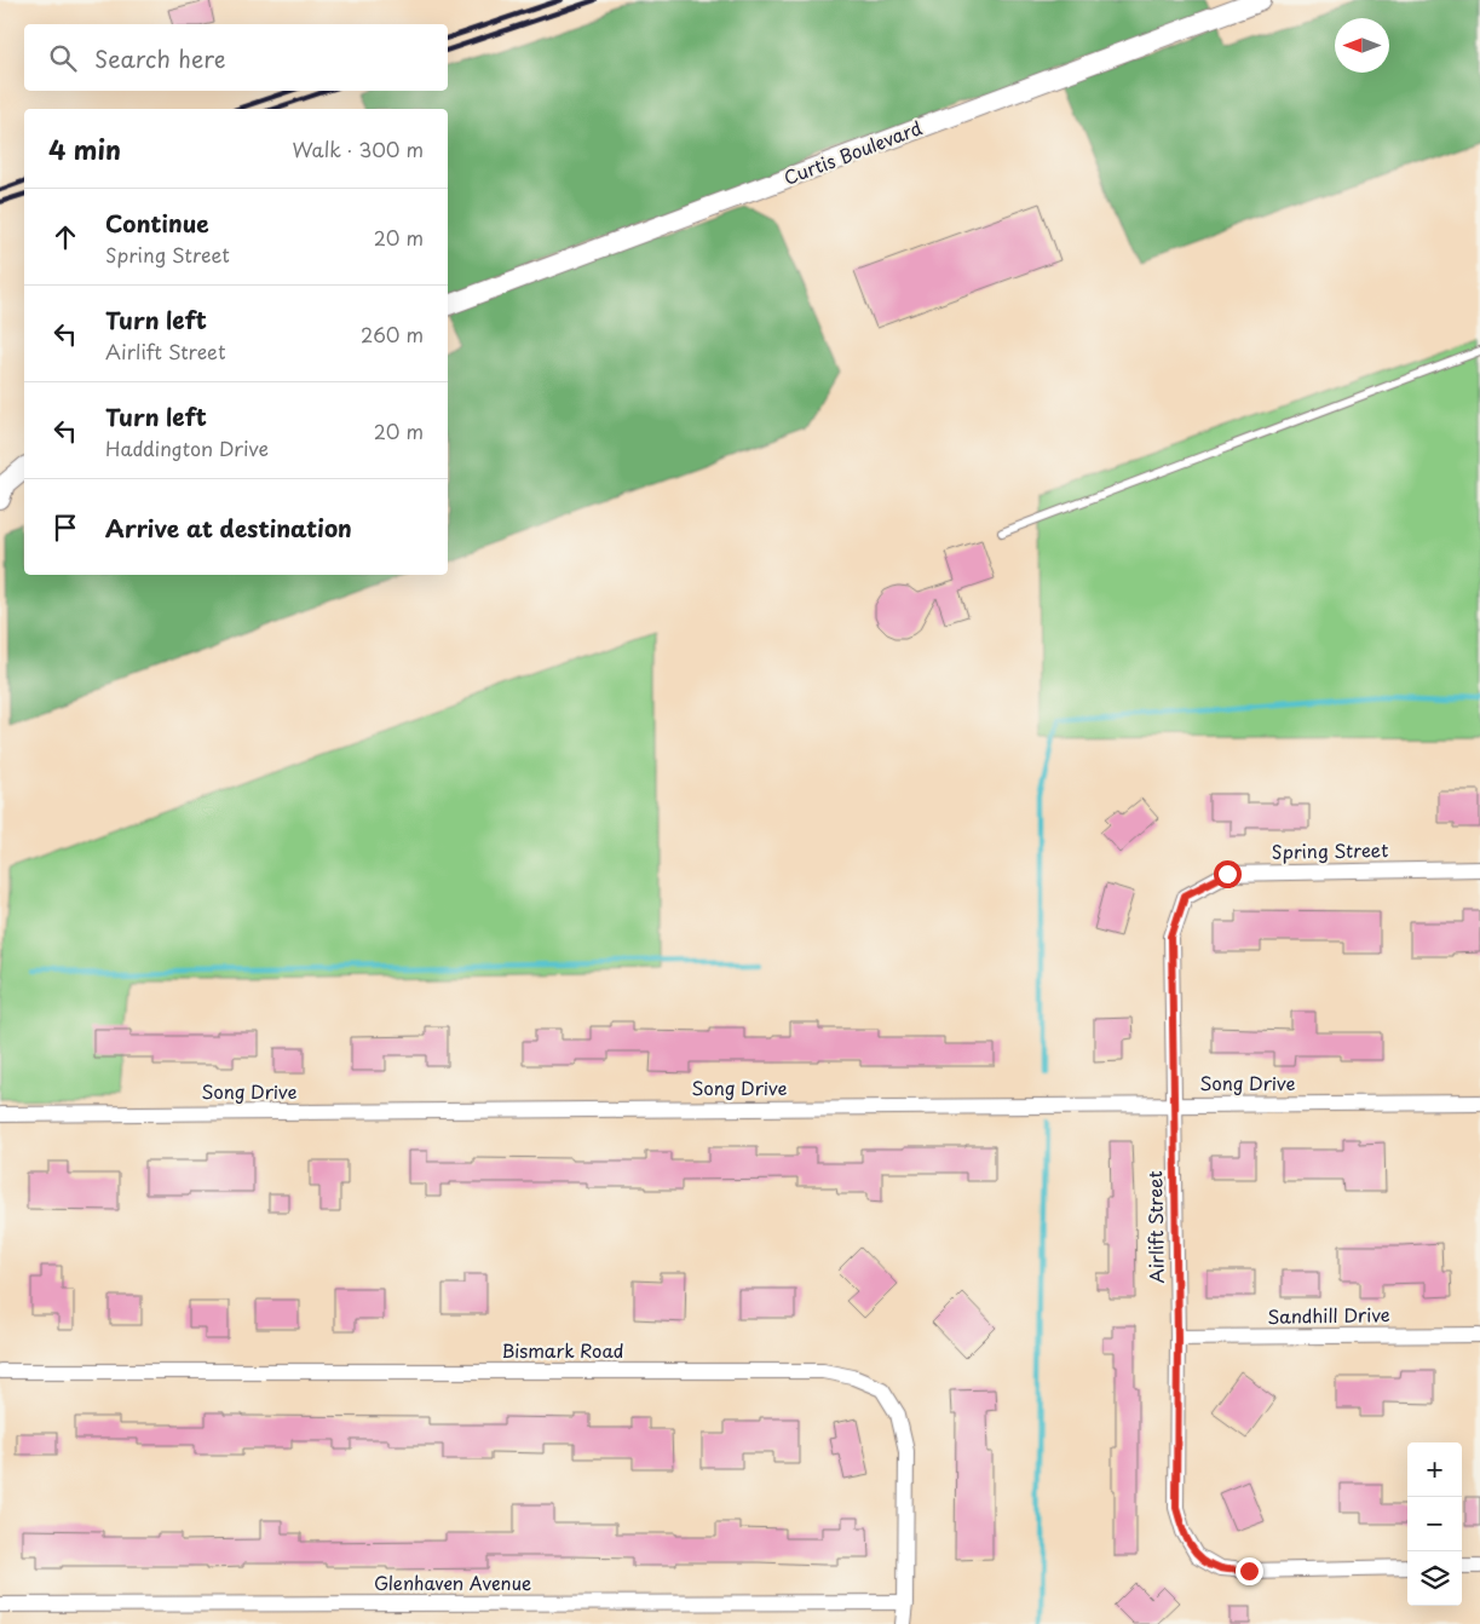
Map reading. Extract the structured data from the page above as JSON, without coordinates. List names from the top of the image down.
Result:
{
  "streets": {
    "street": [
      "Curtis Boulevard",
      "Spring Street",
      "Song Drive",
      "Airlift Street",
      "Sandhill Drive",
      "Bismark Road",
      "Glenhaven Avenue"
    ]
  },
  "crossings": [
    ["Spring Street", "Airlift Street"],
    ["Song Drive", "Airlift Street"],
    ["Airlift Street", "Sandhill Drive"],
    ["Bismark Road", "Glenhaven Avenue"]
  ],
  "north": "left",
  "page": {
    "search": "Search here",
    "heading": ["4 min", "Walk · 300 m"],
    "list": [
      ["Continue", "Spring Street", "20 m"],
      ["Turn left", "Airlift Street", "260 m"],
      ["Turn left", "Haddington Drive", "20 m"],
      "Arrive at destination"
    ],
    "map_buttons": ["+", "−"]
  }
}
